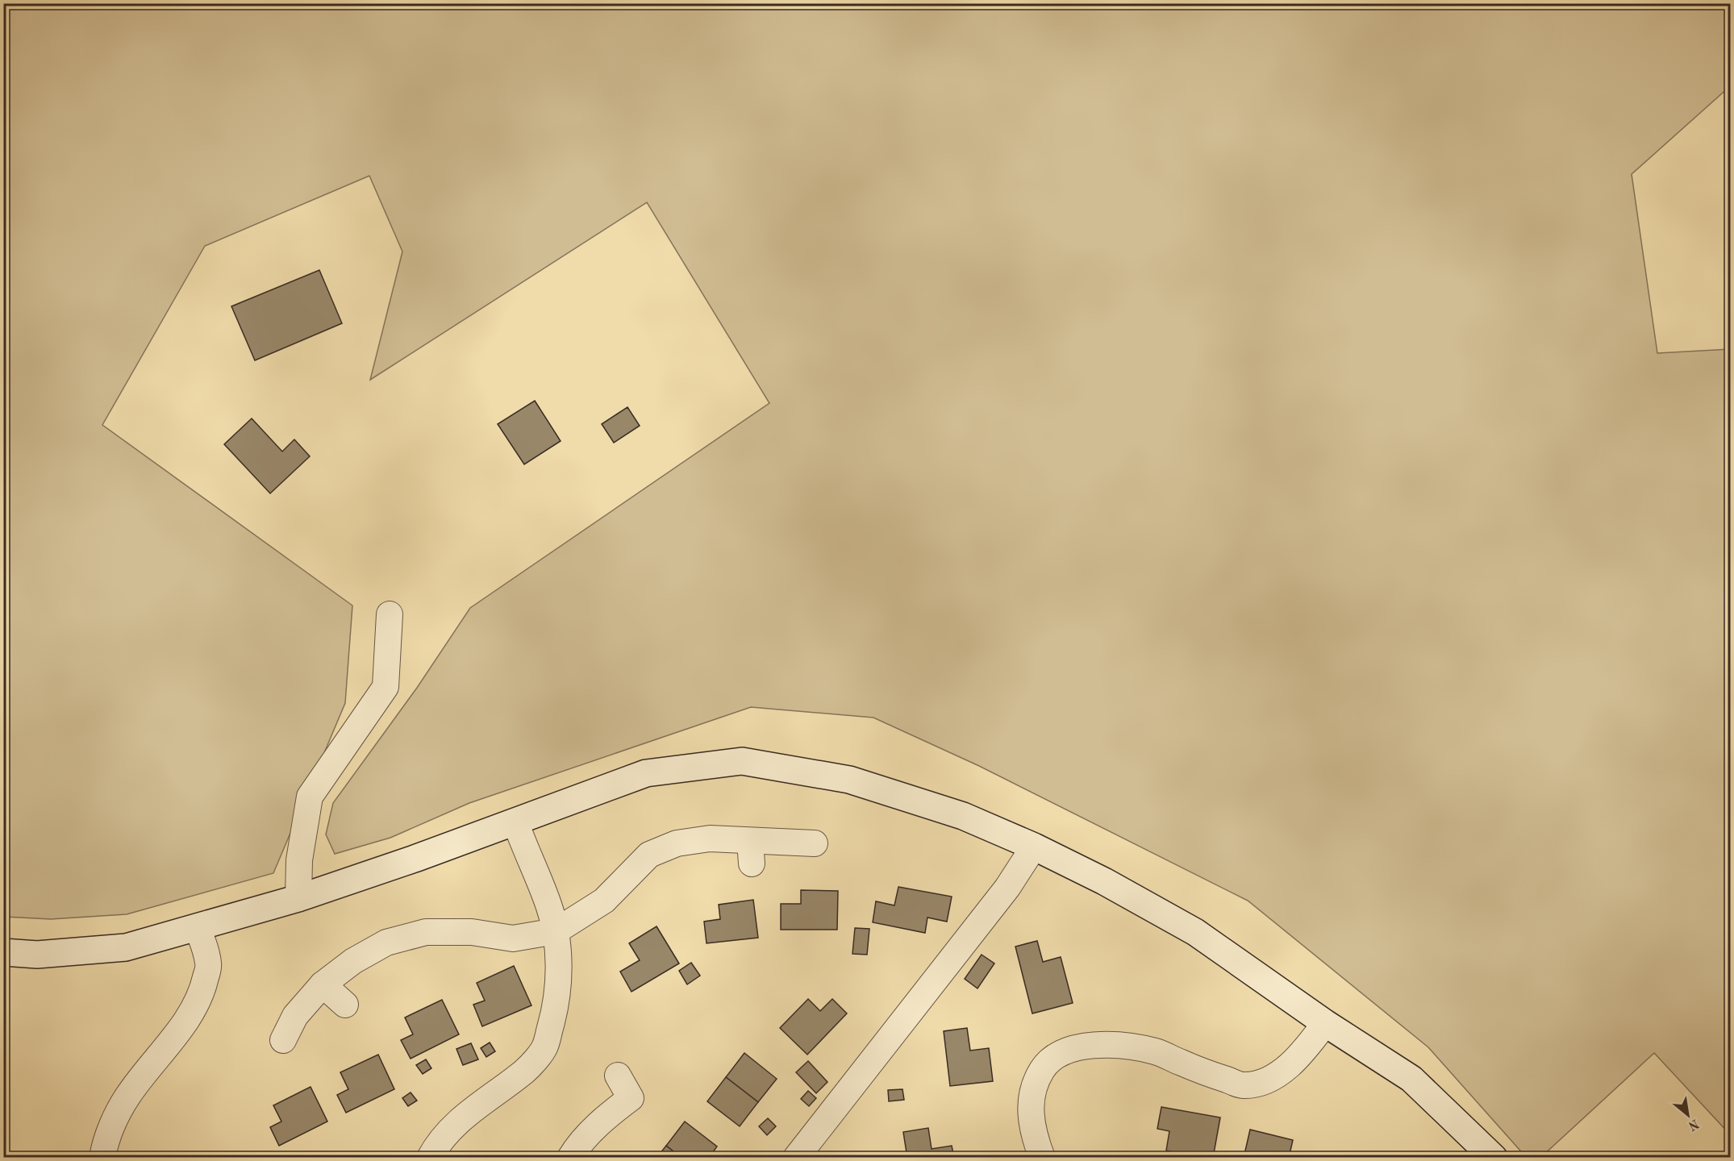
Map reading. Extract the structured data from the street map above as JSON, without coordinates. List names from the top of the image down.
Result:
{
  "north": "bottom right"
}
